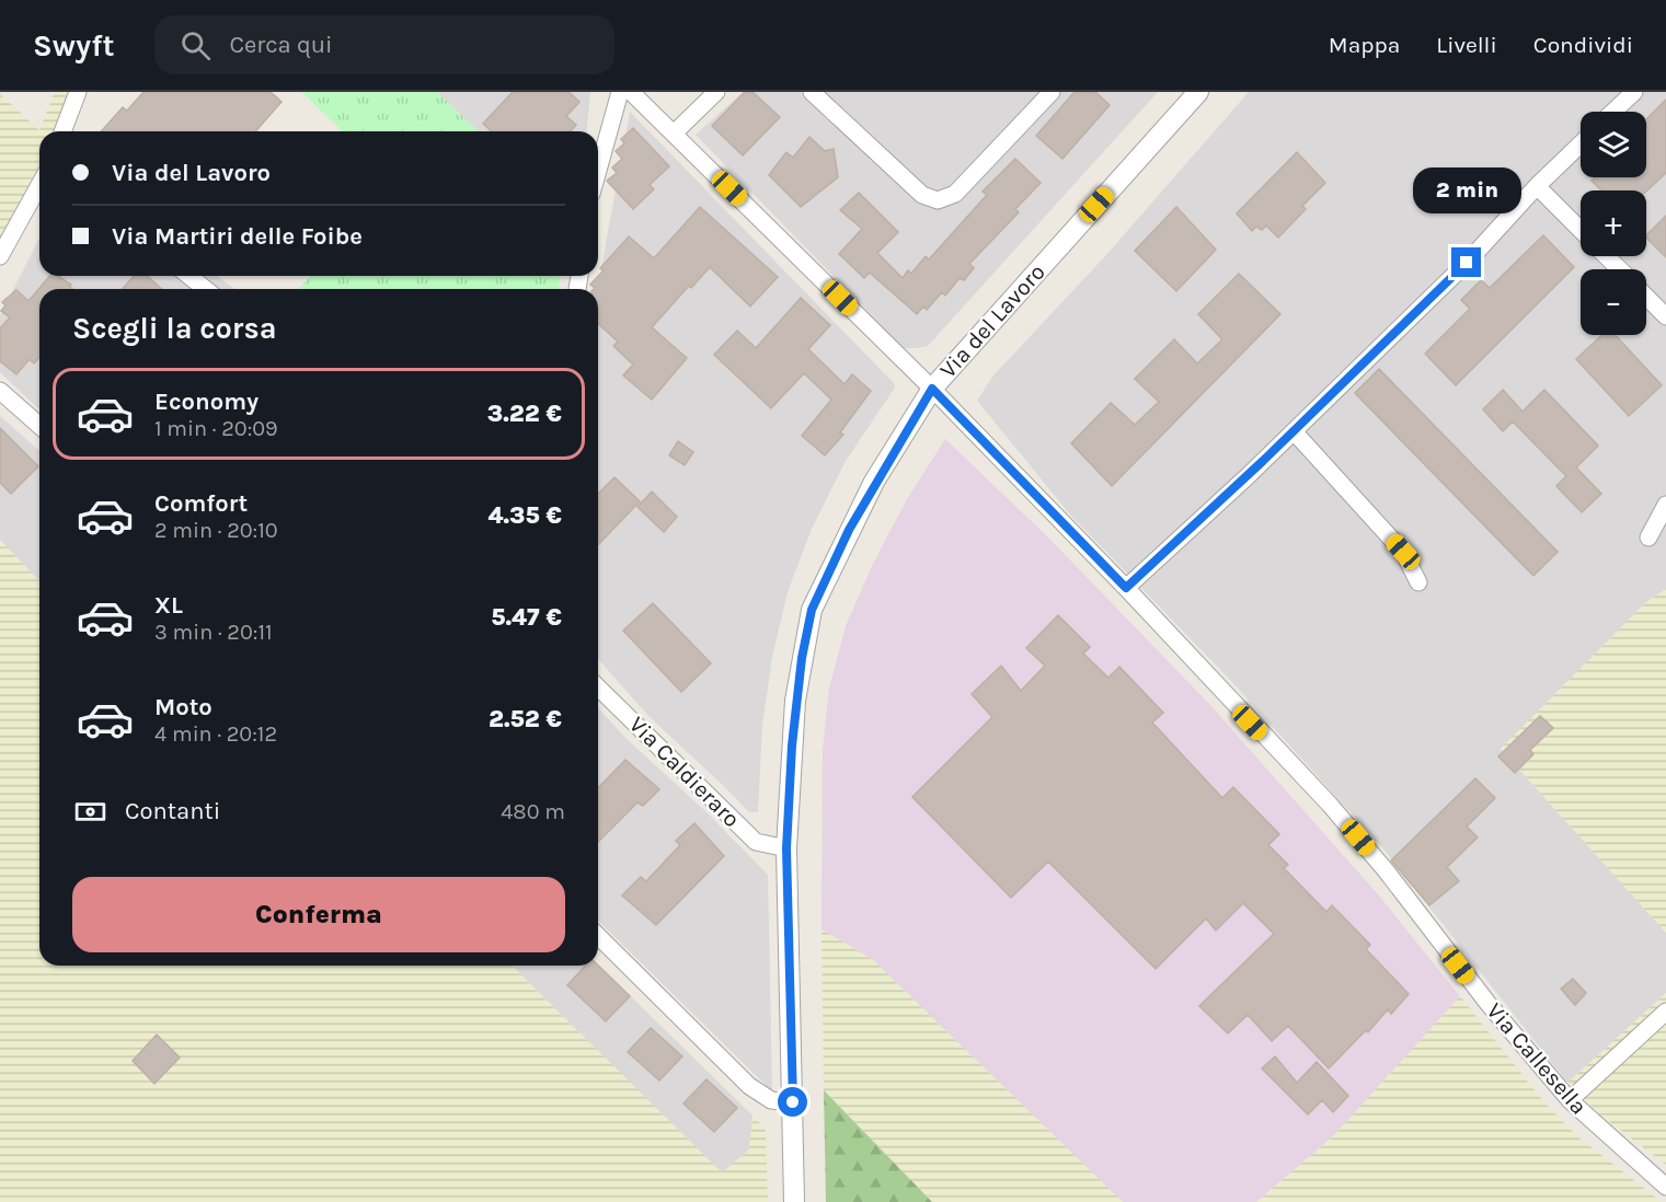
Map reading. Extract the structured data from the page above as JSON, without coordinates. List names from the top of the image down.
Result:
{
  "streets": {
    "street": ["Via del Lavoro", "Via Caldieraro", "Via Callesella"]
  },
  "crossings": [
    ["Via del Lavoro", "Via Caldieraro"],
    ["Via del Lavoro", "Via Callesella"]
  ],
  "page": {
    "header": "Swyft",
    "search": "Cerca qui",
    "nav": ["Mappa", "Livelli", "Condividi"],
    "map_buttons": ["+", "−"],
    "banner": ["Via del Lavoro", "Via Martiri delle Foibe"],
    "bubble": "2 min",
    "heading": "Scegli la corsa",
    "list": [
      {
        "name": "Economy",
        "note": "1 min · 20:09",
        "value": "3.22 €"
      },
      {
        "name": "Comfort",
        "note": "2 min · 20:10",
        "value": "4.35 €"
      },
      {
        "name": "XL",
        "note": "3 min · 20:11",
        "value": "5.47 €"
      },
      {
        "name": "Moto",
        "note": "4 min · 20:12",
        "value": "2.52 €"
      }
    ],
    "pay": ["Contanti", "480 m"],
    "buttons": "Conferma"
  }
}
